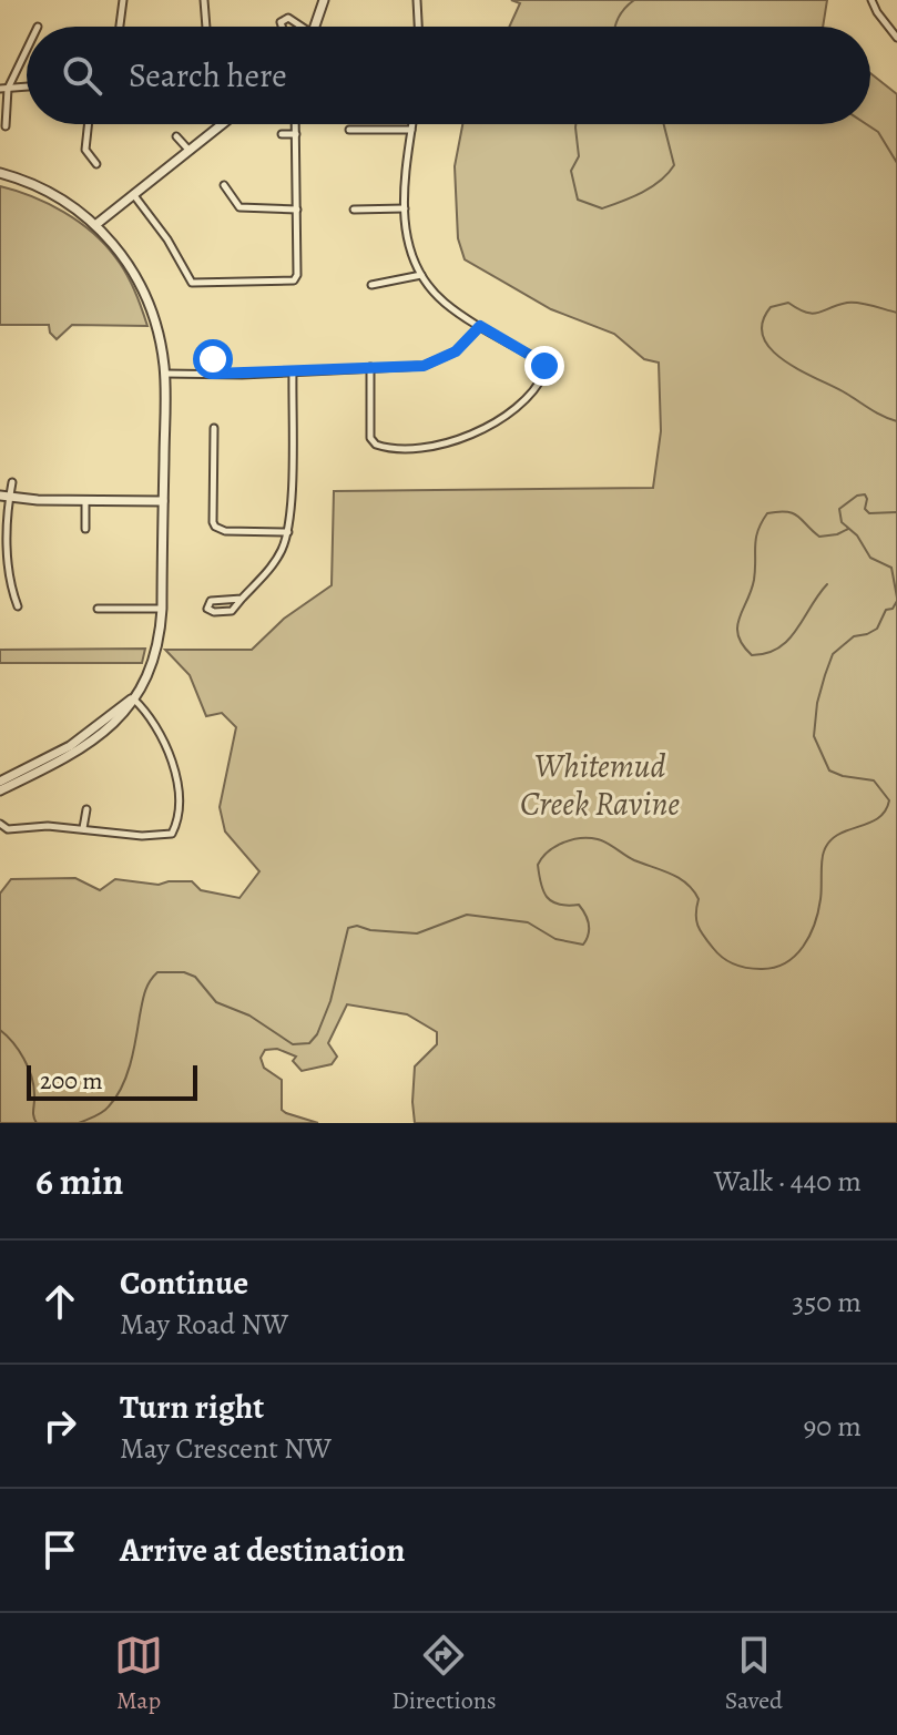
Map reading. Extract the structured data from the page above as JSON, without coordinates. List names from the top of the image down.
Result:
{
  "parks": ["Whitemud Creek Ravine"],
  "scale_bar": "200 m",
  "page": {
    "search": "Search here",
    "scale": "200 m",
    "heading": ["6 min", "Walk · 440 m"],
    "list": [
      ["Continue", "May Road NW", "350 m"],
      ["Turn right", "May Crescent NW", "90 m"],
      "Arrive at destination"
    ],
    "nav": ["Map", "Directions", "Saved"]
  }
}
